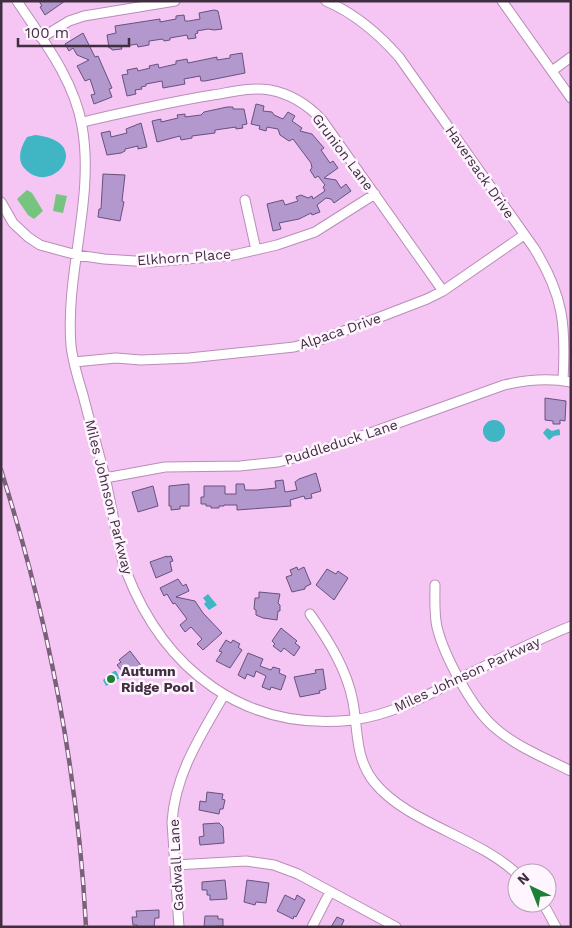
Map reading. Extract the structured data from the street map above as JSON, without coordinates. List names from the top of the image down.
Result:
{
  "streets": {
    "street": [
      "Grunion Lane",
      "Haversack Drive",
      "Elkhorn Place",
      "Alpaca Drive",
      "Puddleduck Lane",
      "Miles Johnson Parkway",
      "Gadwall Lane"
    ]
  },
  "crossings": [
    ["Grunion Lane", "Elkhorn Place"],
    ["Grunion Lane", "Alpaca Drive"],
    ["Grunion Lane", "Miles Johnson Parkway"],
    ["Haversack Drive", "Alpaca Drive"],
    ["Haversack Drive", "Puddleduck Lane"],
    ["Elkhorn Place", "Miles Johnson Parkway"],
    ["Alpaca Drive", "Miles Johnson Parkway"],
    ["Puddleduck Lane", "Miles Johnson Parkway"],
    ["Miles Johnson Parkway", "Gadwall Lane"]
  ],
  "places": ["Autumn Ridge Pool"],
  "scale_bar": "100 m",
  "north": "top left"
}
